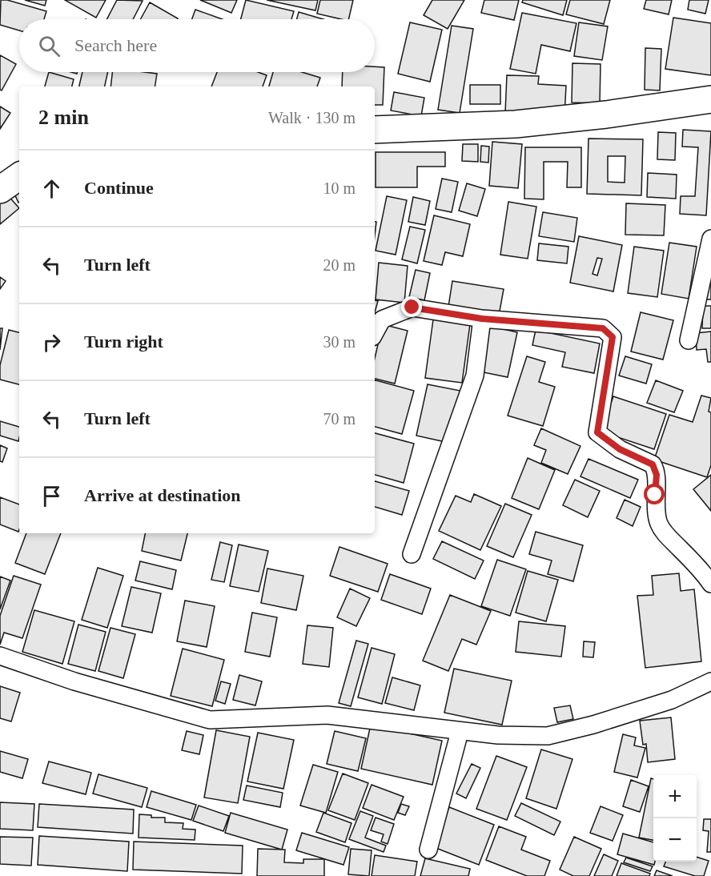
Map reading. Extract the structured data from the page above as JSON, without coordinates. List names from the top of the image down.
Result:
{
  "page": {
    "search": "Search here",
    "heading": ["2 min", "Walk · 130 m"],
    "list": [
      ["Continue", "10 m"],
      ["Turn left", "20 m"],
      ["Turn right", "30 m"],
      ["Turn left", "70 m"],
      "Arrive at destination"
    ],
    "map_buttons": ["+", "−"]
  }
}
